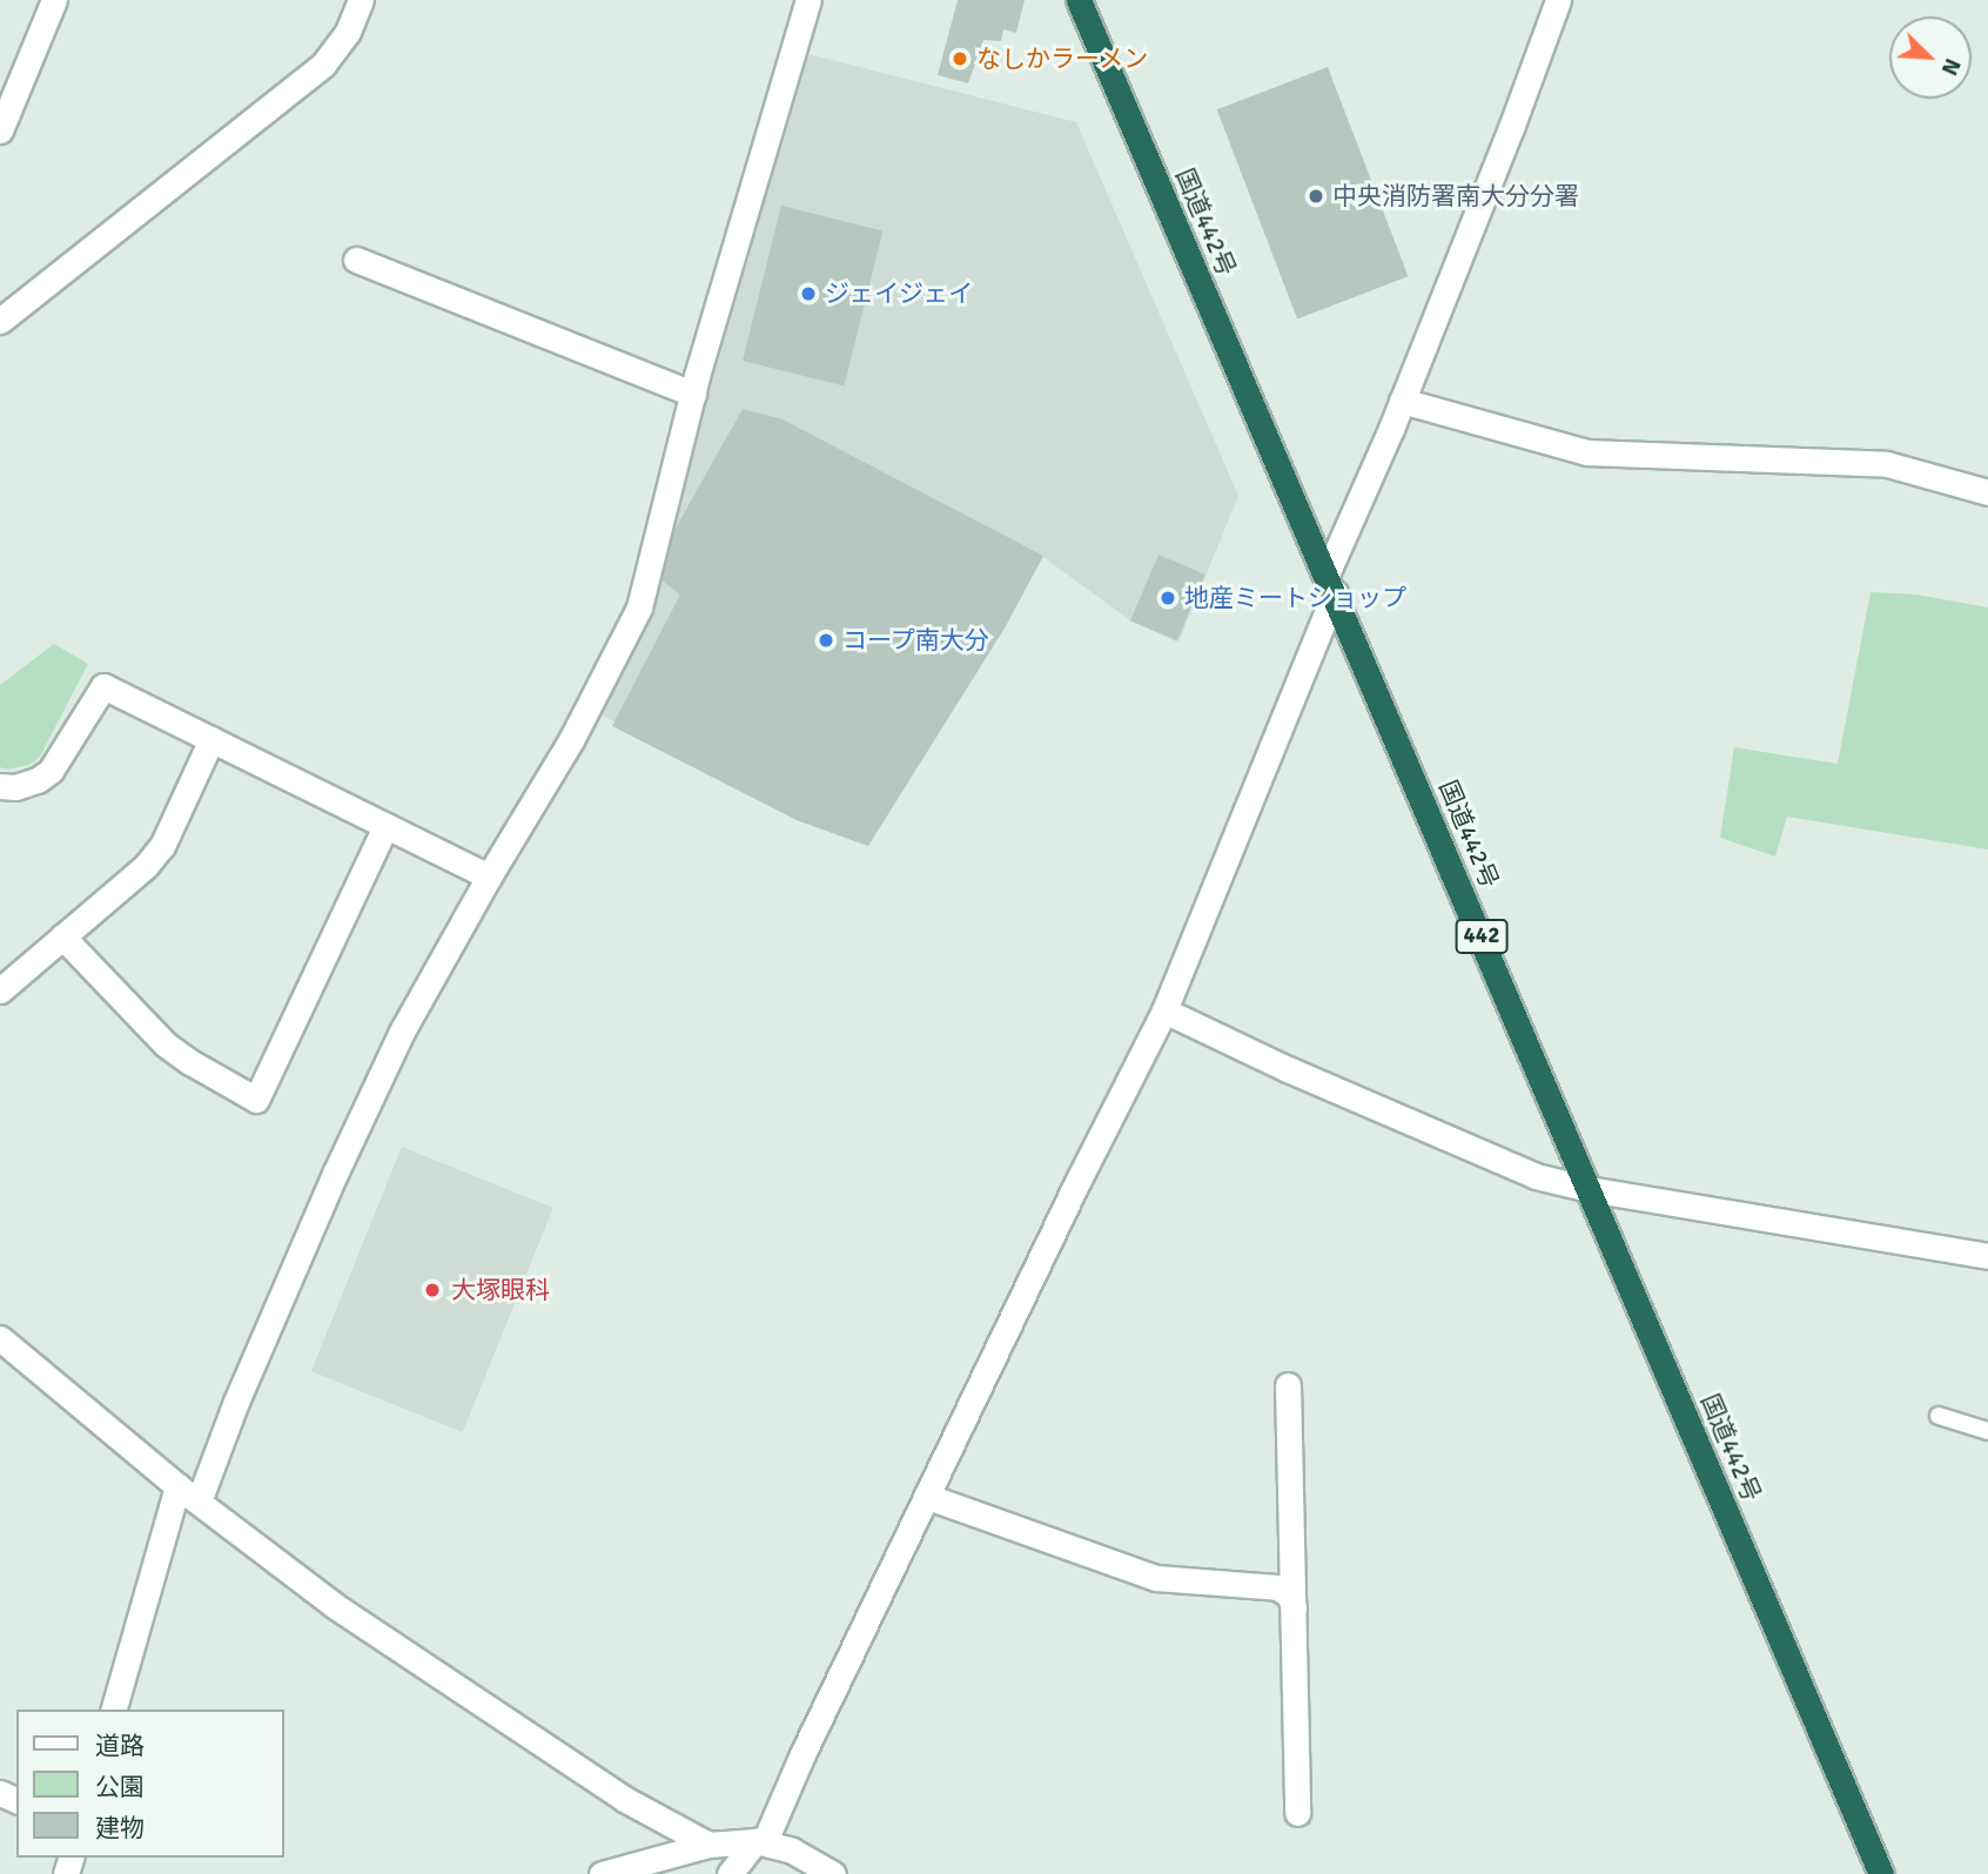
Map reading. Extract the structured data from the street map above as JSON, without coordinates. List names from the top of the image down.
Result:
{
  "streets": {
    "highway": ["国道442号", "442"]
  },
  "places": [
    "なしかラーメン",
    "中央消防署南大分分署",
    "ジェイジェイ",
    "地産ミートショップ",
    "コープ南大分",
    "大塚眼科"
  ],
  "legend": ["道路", "公園", "建物"],
  "north": "bottom right"
}
